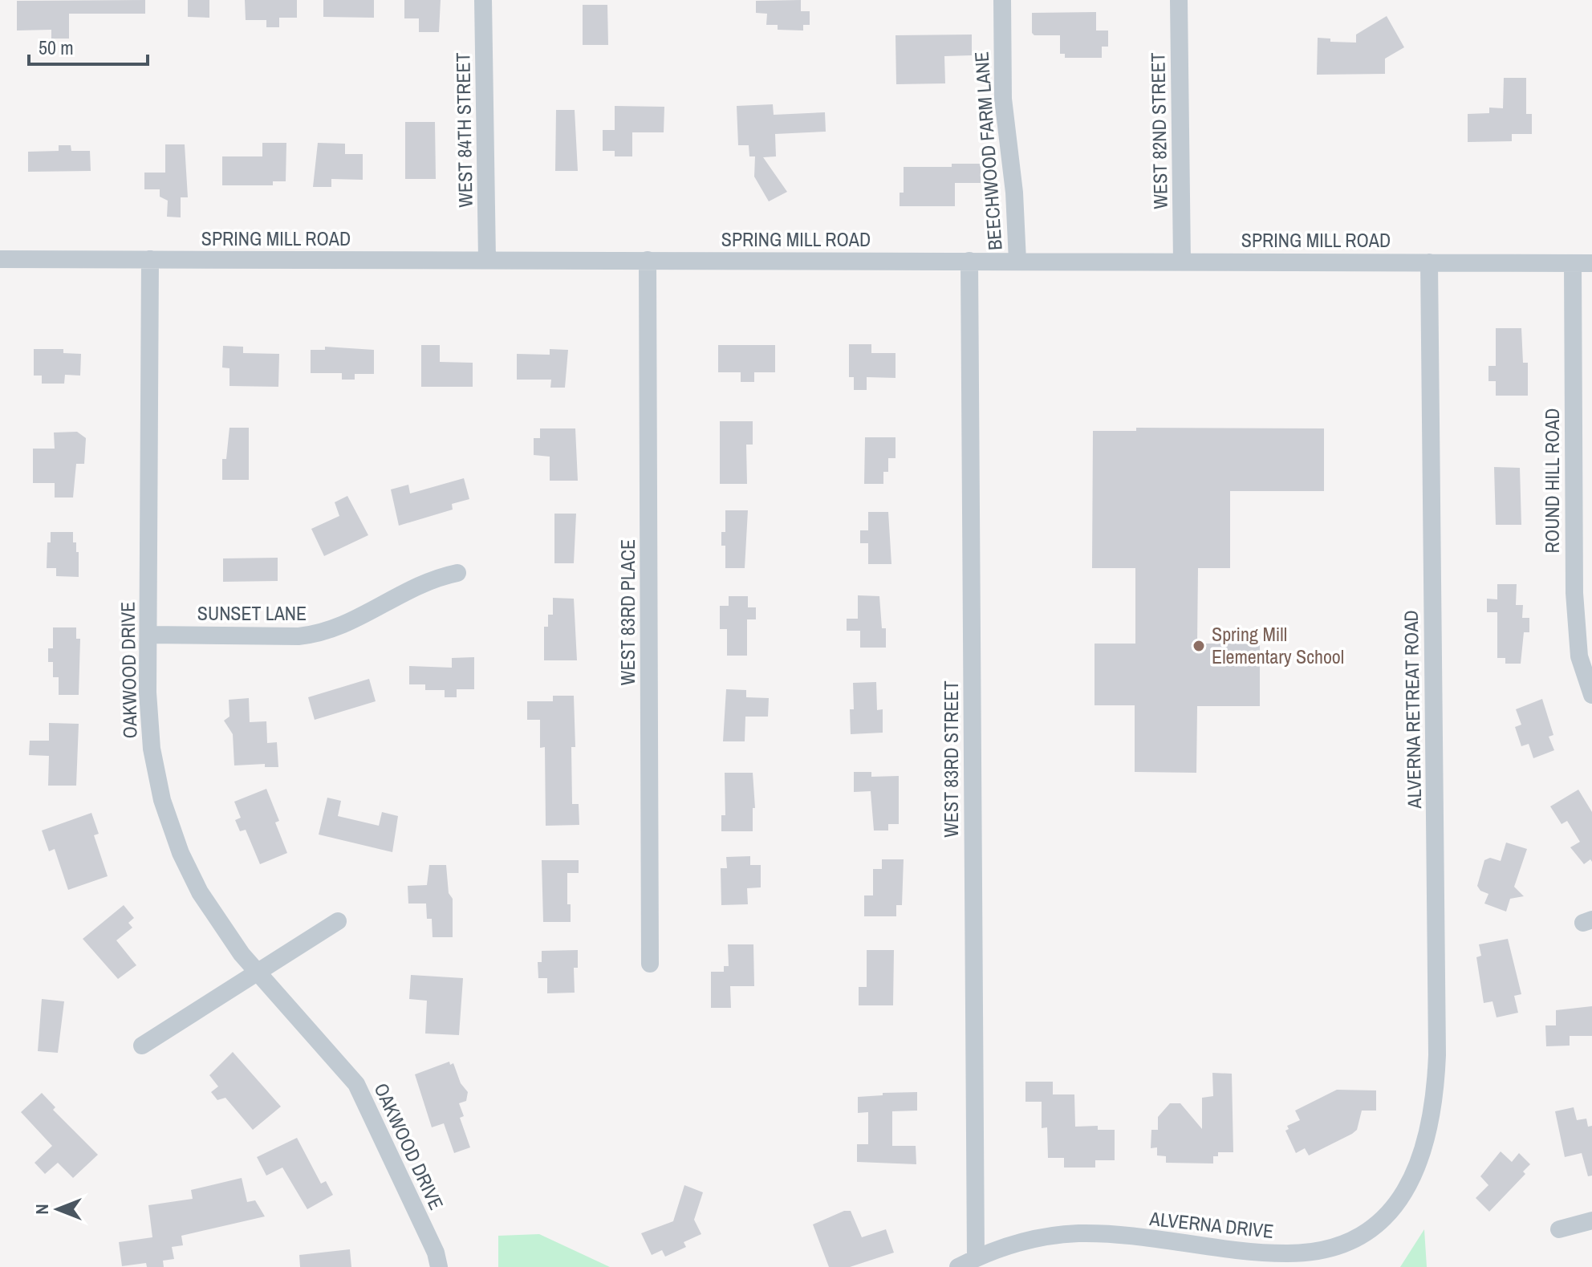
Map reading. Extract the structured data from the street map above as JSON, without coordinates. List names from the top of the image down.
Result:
{
  "streets": {
    "street": [
      "WEST 84TH STREET",
      "WEST 82ND STREET",
      "BEECHWOOD FARM LANE",
      "SPRING MILL ROAD",
      "ROUND HILL ROAD",
      "WEST 83RD PLACE",
      "SUNSET LANE",
      "OAKWOOD DRIVE",
      "ALVERNA RETREAT ROAD",
      "WEST 83RD STREET",
      "ALVERNA DRIVE"
    ]
  },
  "crossings": [
    ["WEST 84TH STREET", "SPRING MILL ROAD"],
    ["WEST 82ND STREET", "SPRING MILL ROAD"],
    ["BEECHWOOD FARM LANE", "SPRING MILL ROAD"],
    ["SPRING MILL ROAD", "ROUND HILL ROAD"],
    ["SPRING MILL ROAD", "WEST 83RD PLACE"],
    ["SPRING MILL ROAD", "OAKWOOD DRIVE"],
    ["SPRING MILL ROAD", "ALVERNA RETREAT ROAD"],
    ["SPRING MILL ROAD", "WEST 83RD STREET"],
    ["SUNSET LANE", "OAKWOOD DRIVE"],
    ["ALVERNA RETREAT ROAD", "ALVERNA DRIVE"],
    ["WEST 83RD STREET", "ALVERNA DRIVE"]
  ],
  "places": ["Spring Mill Elementary School"],
  "scale_bar": "50 m",
  "north": "left"
}
